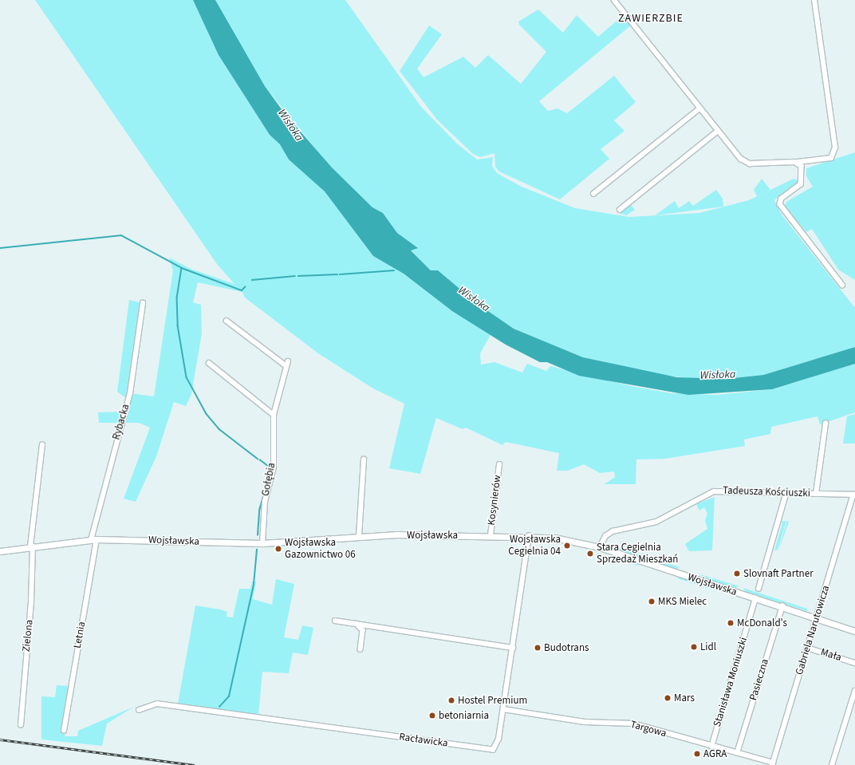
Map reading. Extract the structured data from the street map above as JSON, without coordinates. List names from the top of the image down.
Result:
{
  "streets": {
    "street": [
      "Rybacka",
      "Gołębia",
      "Tadeusza Kościuszki",
      "Kosynierów",
      "Wojsławska",
      "Gabriela Narutowicza",
      "Letnia",
      "Zielona",
      "Mała",
      "Pasieczna",
      "Stanisława Moniuszki",
      "Targowa",
      "Racławicka"
    ]
  },
  "crossings": [
    ["Rybacka", "Wojsławska"],
    ["Rybacka", "Letnia"],
    ["Gołębia", "Wojsławska"],
    ["Tadeusza Kościuszki", "Wojsławska"],
    ["Tadeusza Kościuszki", "Gabriela Narutowicza"],
    ["Kosynierów", "Wojsławska"],
    ["Wojsławska", "Gabriela Narutowicza"],
    ["Wojsławska", "Letnia"],
    ["Wojsławska", "Zielona"],
    ["Wojsławska", "Pasieczna"],
    ["Wojsławska", "Stanisława Moniuszki"],
    ["Wojsławska", "Racławicka"],
    ["Gabriela Narutowicza", "Mała"],
    ["Gabriela Narutowicza", "Targowa"],
    ["Pasieczna", "Targowa"],
    ["Stanisława Moniuszki", "Targowa"],
    ["Targowa", "Racławicka"]
  ],
  "districts": ["ZAWIERZBIE"],
  "water": ["Wisłoka"],
  "places": [
    "Wojsławska Cegielnia 04",
    "Wojsławska Gazownictwo 06",
    "Stara Cegielnia Sprzedaż Mieszkań",
    "Slovnaft Partner",
    "MKS Mielec",
    "McDonald's",
    "Lidl",
    "Budotrans",
    "Mars",
    "Hostel Premium",
    "betoniarnia",
    "AGRA"
  ]
}
